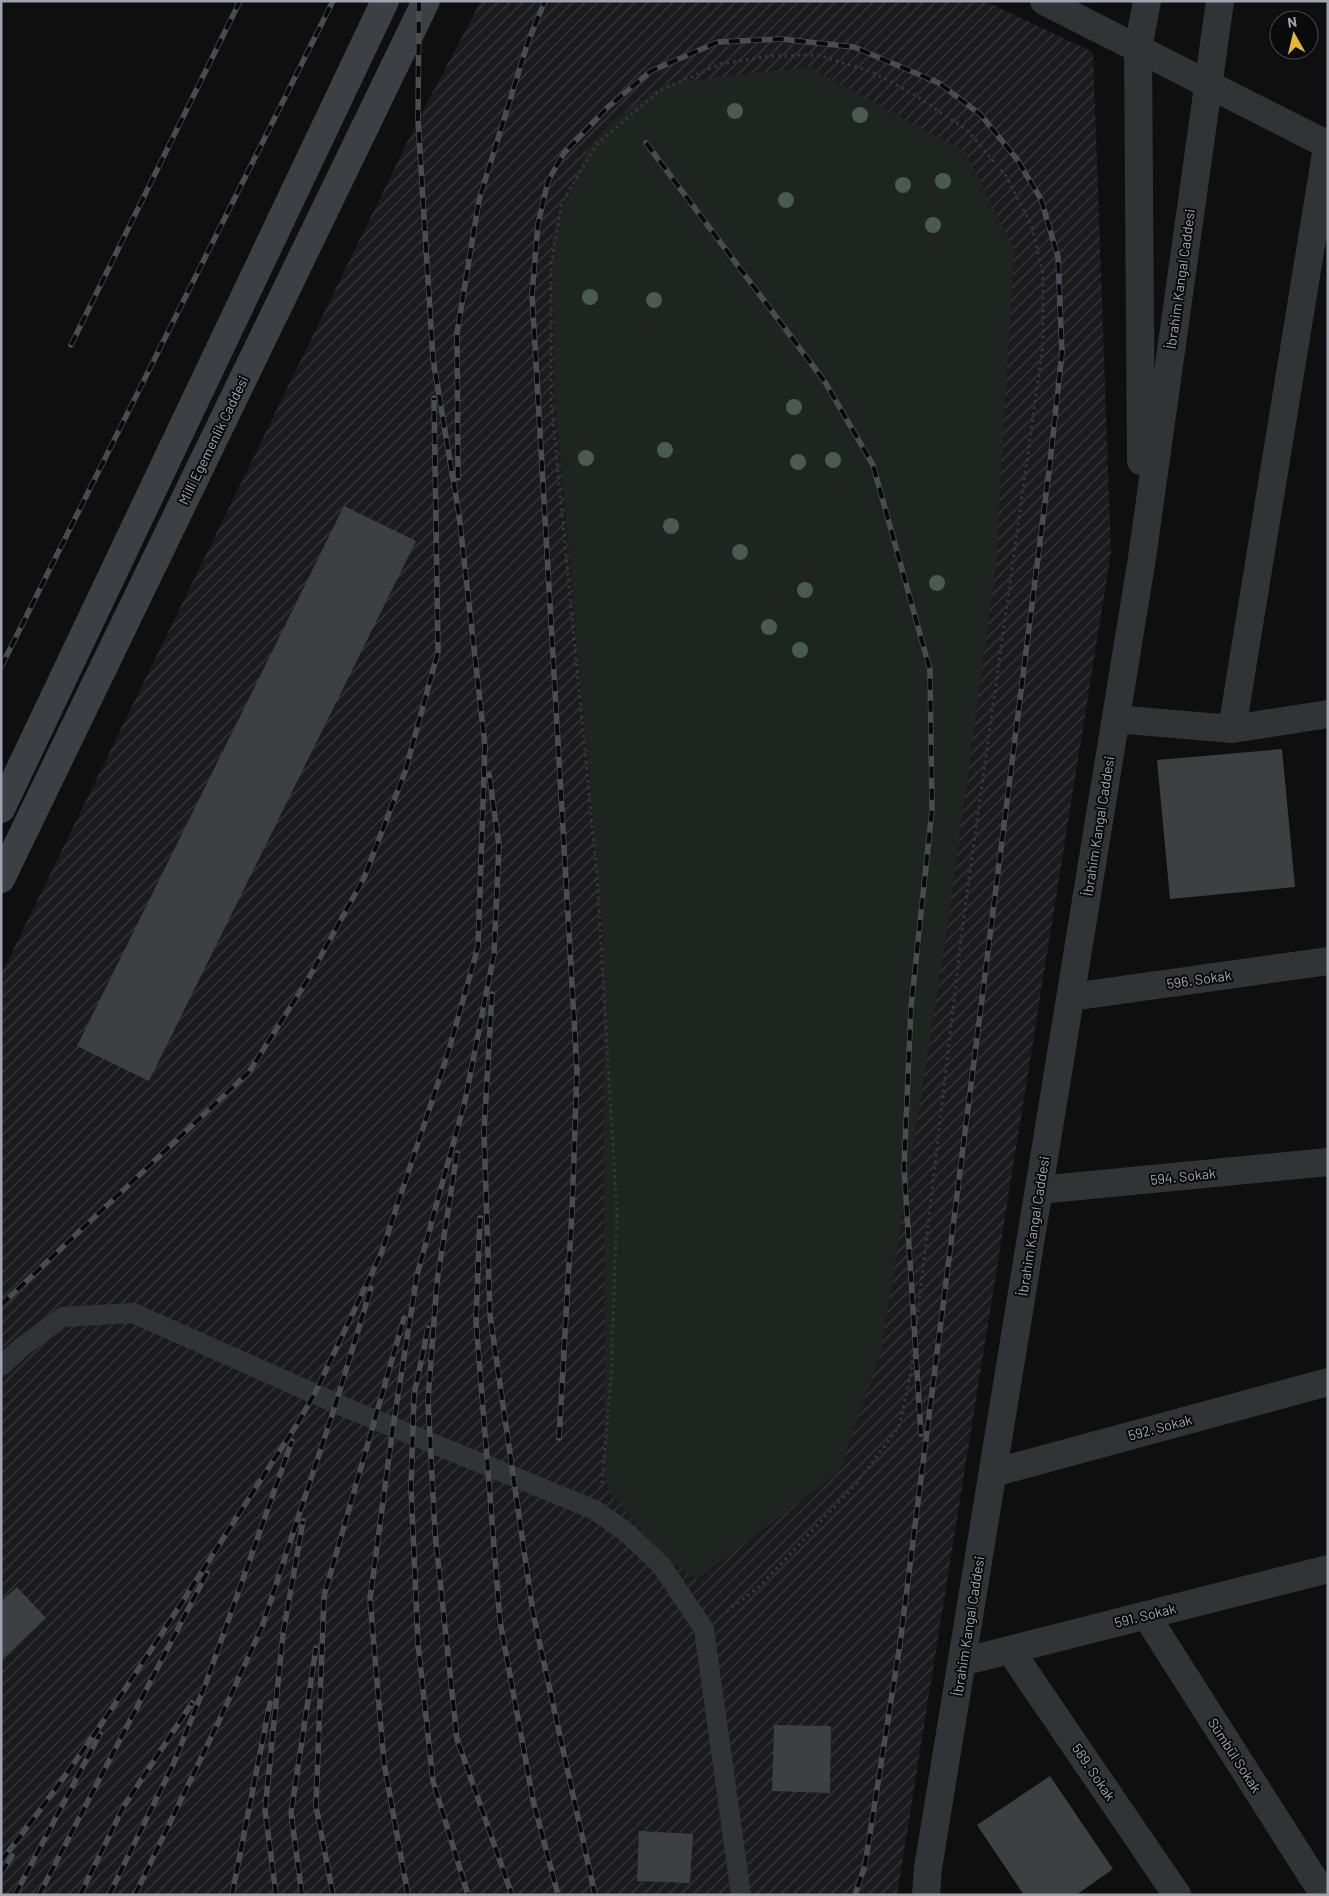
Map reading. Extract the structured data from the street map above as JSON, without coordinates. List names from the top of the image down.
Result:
{
  "streets": {
    "main road": ["Milli Egemenlik Caddesi"],
    "street": [
      "İbrahim Kangal Caddesi",
      "596. Sokak",
      "594. Sokak",
      "592. Sokak",
      "591. Sokak",
      "Sümbül Sokak",
      "589. Sokak"
    ]
  },
  "crossings": [
    ["İbrahim Kangal Caddesi", "596. Sokak"],
    ["İbrahim Kangal Caddesi", "594. Sokak"],
    ["İbrahim Kangal Caddesi", "592. Sokak"],
    ["İbrahim Kangal Caddesi", "591. Sokak"],
    ["591. Sokak", "Sümbül Sokak"],
    ["591. Sokak", "589. Sokak"]
  ],
  "north": "top"
}
